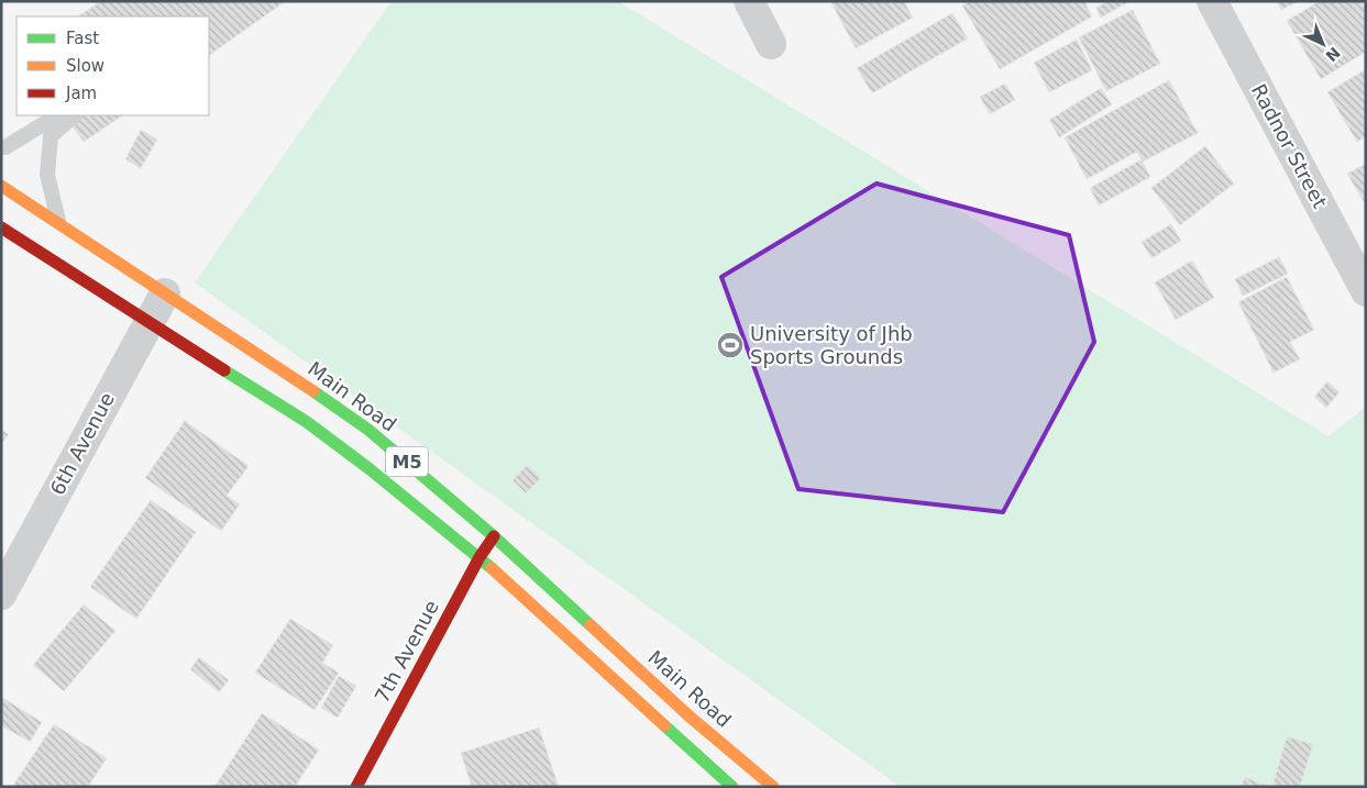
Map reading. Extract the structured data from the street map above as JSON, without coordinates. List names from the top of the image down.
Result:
{
  "streets": {
    "main road": ["Main Road", "M5", "7th Avenue"],
    "street": ["Radnor Street", "6th Avenue"]
  },
  "crossings": [
    ["Main Road", "6th Avenue"],
    ["Main Road", "7th Avenue"],
    ["6th Avenue", "M5"],
    ["M5", "7th Avenue"]
  ],
  "places": {
    "sports": ["University of Jhb Sports Grounds"]
  },
  "legend": ["Fast", "Slow", "Jam"],
  "north": "bottom right"
}
